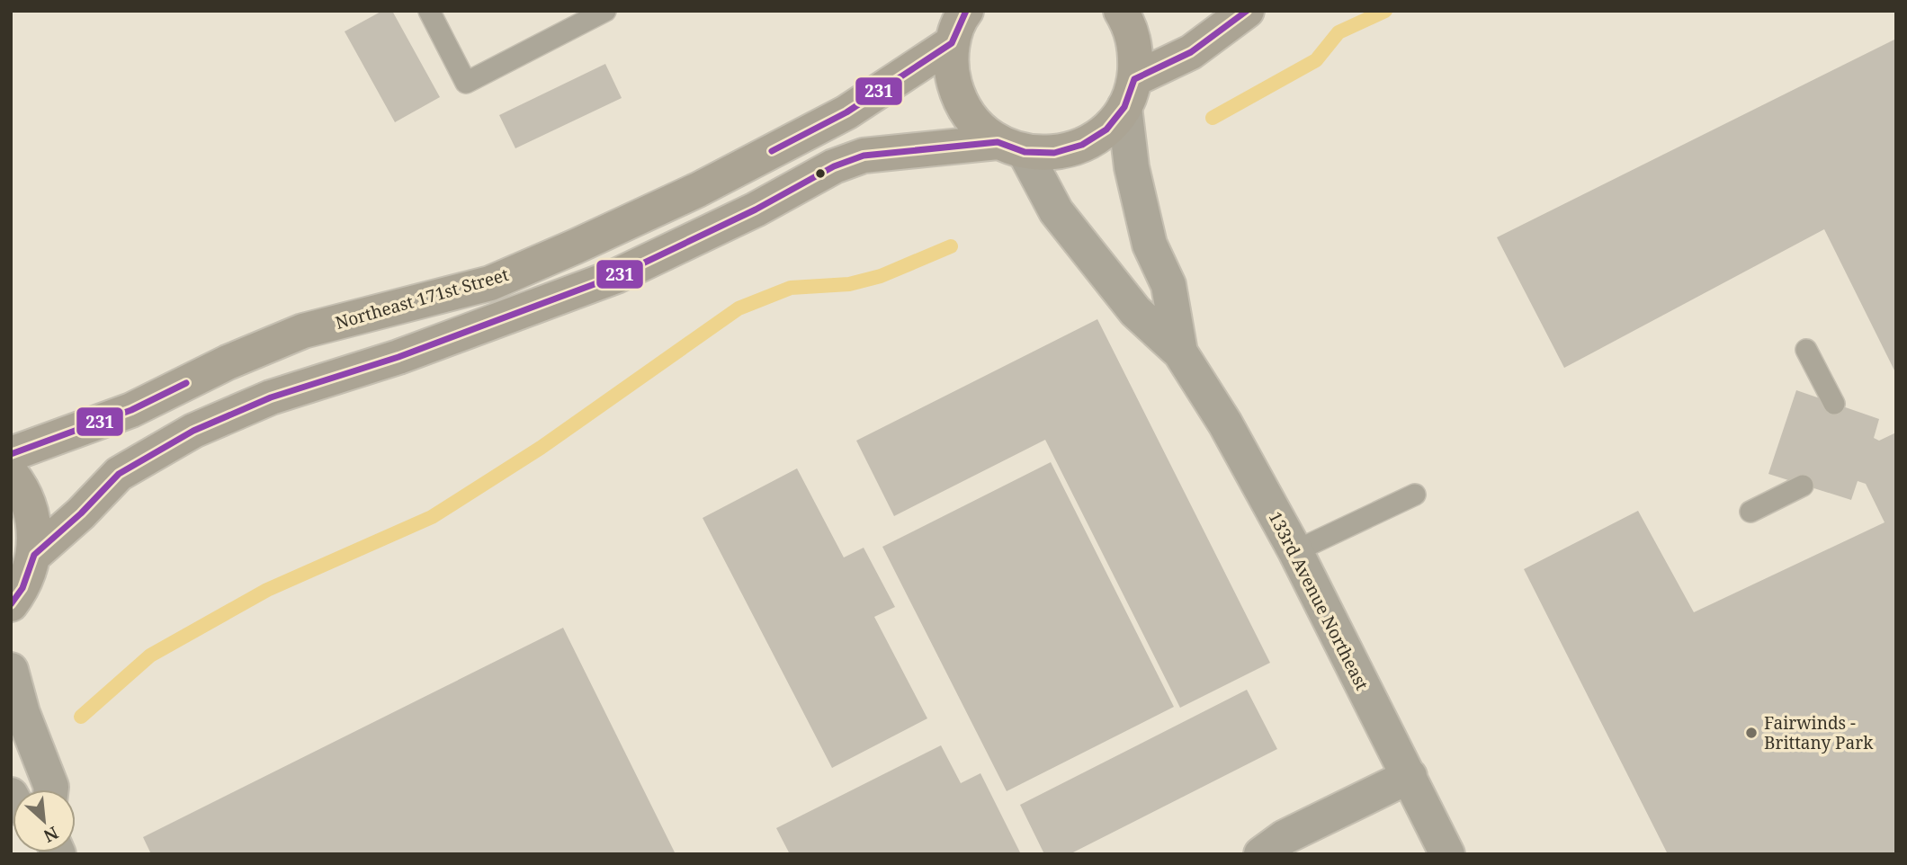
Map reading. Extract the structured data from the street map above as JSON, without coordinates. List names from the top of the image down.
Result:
{
  "streets": {
    "main road": ["Northeast 171st Street"],
    "street": ["133rd Avenue Northeast"]
  },
  "places": ["Fairwinds - Brittany Park"],
  "lines": ["transit line 231"],
  "north": "bottom right"
}
